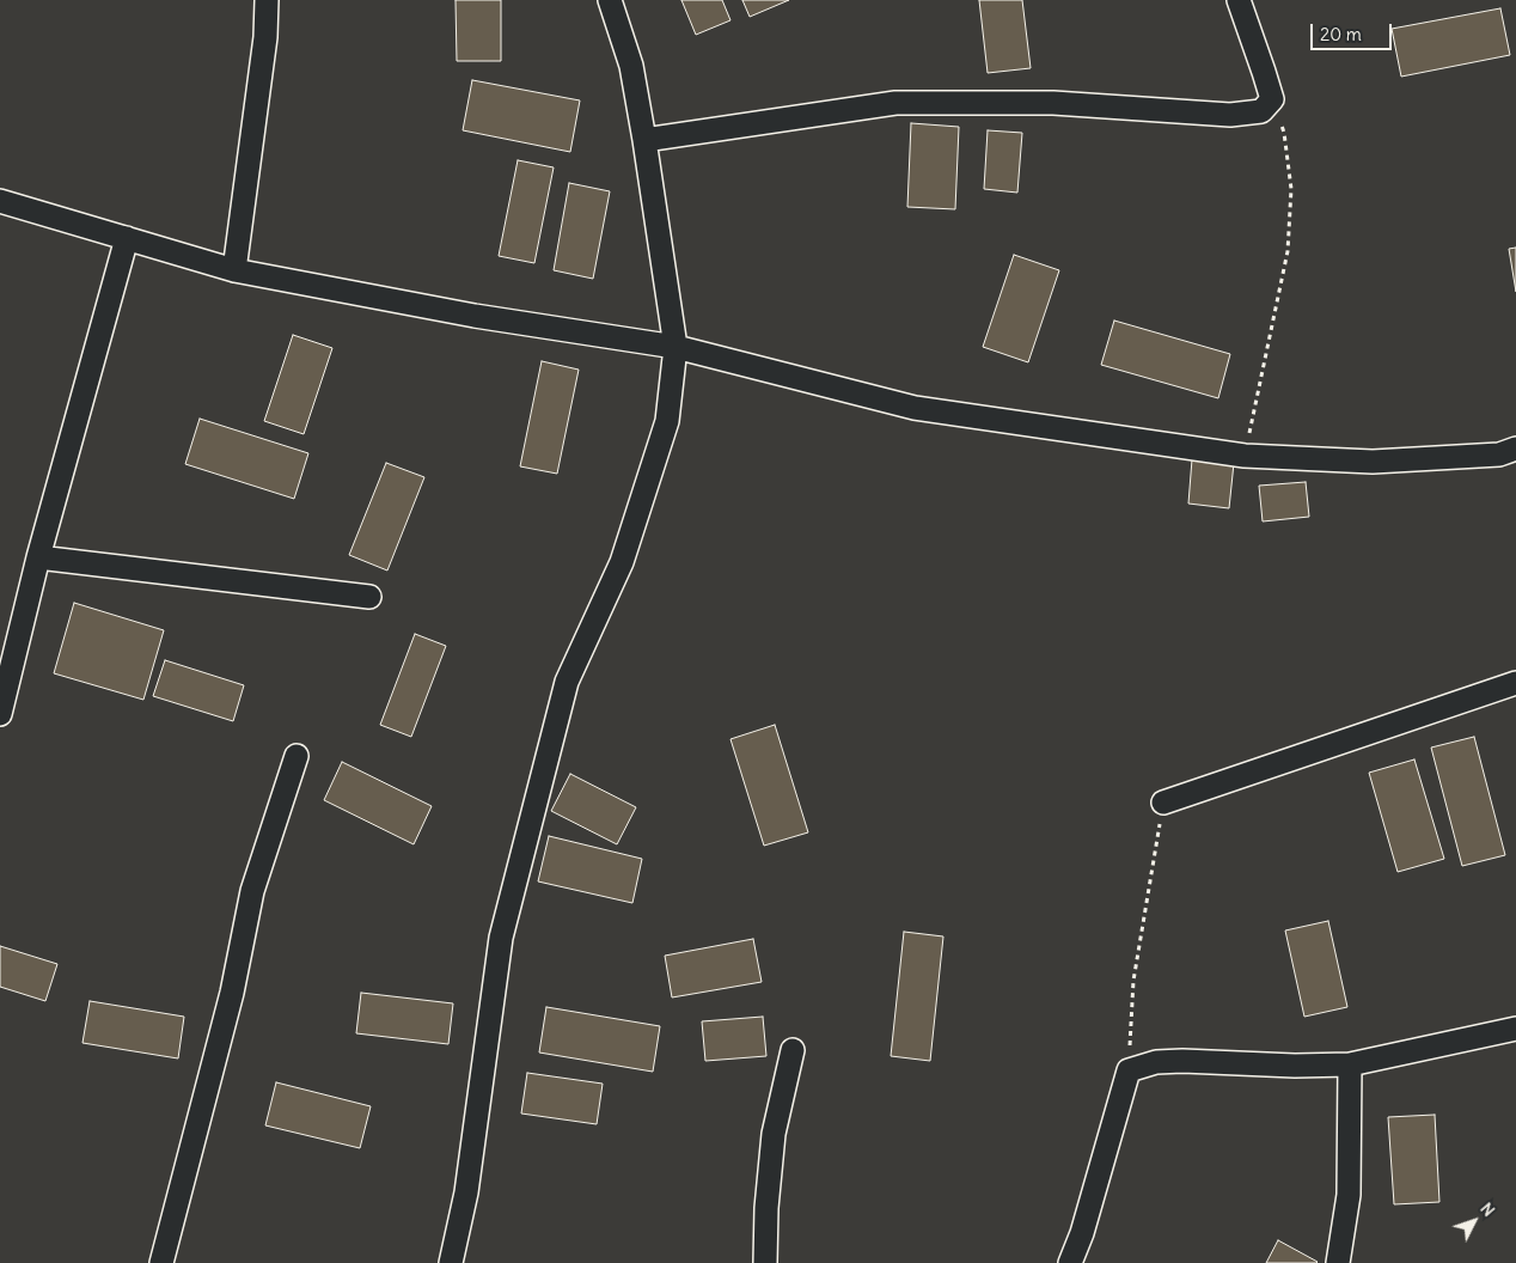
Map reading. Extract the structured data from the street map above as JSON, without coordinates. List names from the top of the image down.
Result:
{
  "scale_bar": "20 m",
  "north": "top right"
}
